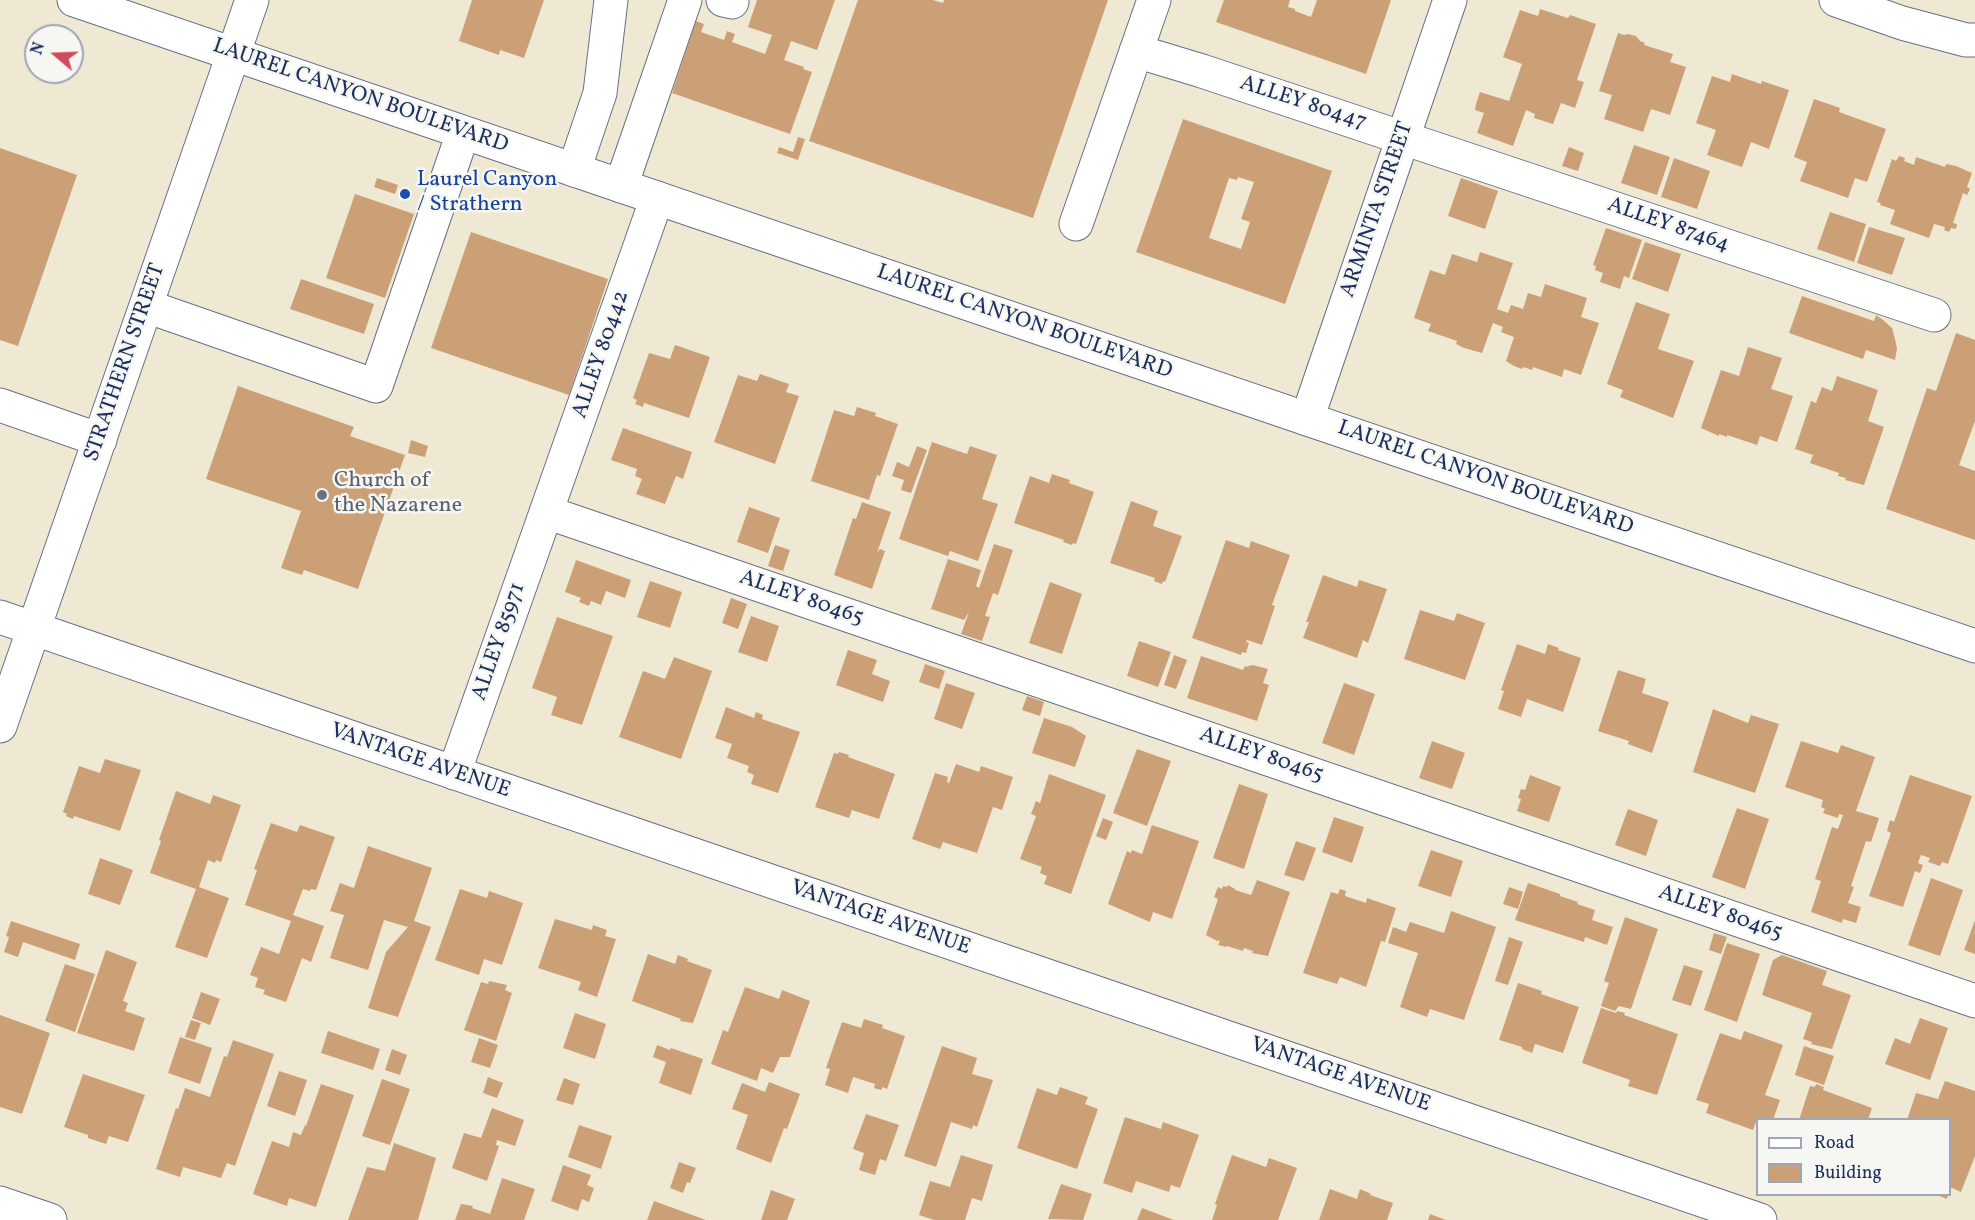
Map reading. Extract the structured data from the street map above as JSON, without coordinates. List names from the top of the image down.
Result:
{
  "streets": {
    "street": [
      "LAUREL CANYON BOULEVARD",
      "ALLEY 80447",
      "ARMINTA STREET",
      "ALLEY 87464",
      "ALLEY 80442",
      "STRATHERN STREET",
      "ALLEY 80465",
      "ALLEY 85971",
      "VANTAGE AVENUE"
    ]
  },
  "crossings": [
    ["LAUREL CANYON BOULEVARD", "ARMINTA STREET"],
    ["LAUREL CANYON BOULEVARD", "ALLEY 80442"],
    ["LAUREL CANYON BOULEVARD", "STRATHERN STREET"],
    ["ALLEY 80447", "ARMINTA STREET"],
    ["ALLEY 80447", "ALLEY 87464"],
    ["ARMINTA STREET", "ALLEY 87464"],
    ["ALLEY 80442", "ALLEY 80465"],
    ["ALLEY 80442", "ALLEY 85971"],
    ["STRATHERN STREET", "VANTAGE AVENUE"],
    ["ALLEY 80465", "ALLEY 85971"],
    ["ALLEY 85971", "VANTAGE AVENUE"]
  ],
  "places": ["Laurel Canyon / Strathern", "Church of the Nazarene"],
  "legend": ["Road", "Building"],
  "north": "left"
}
